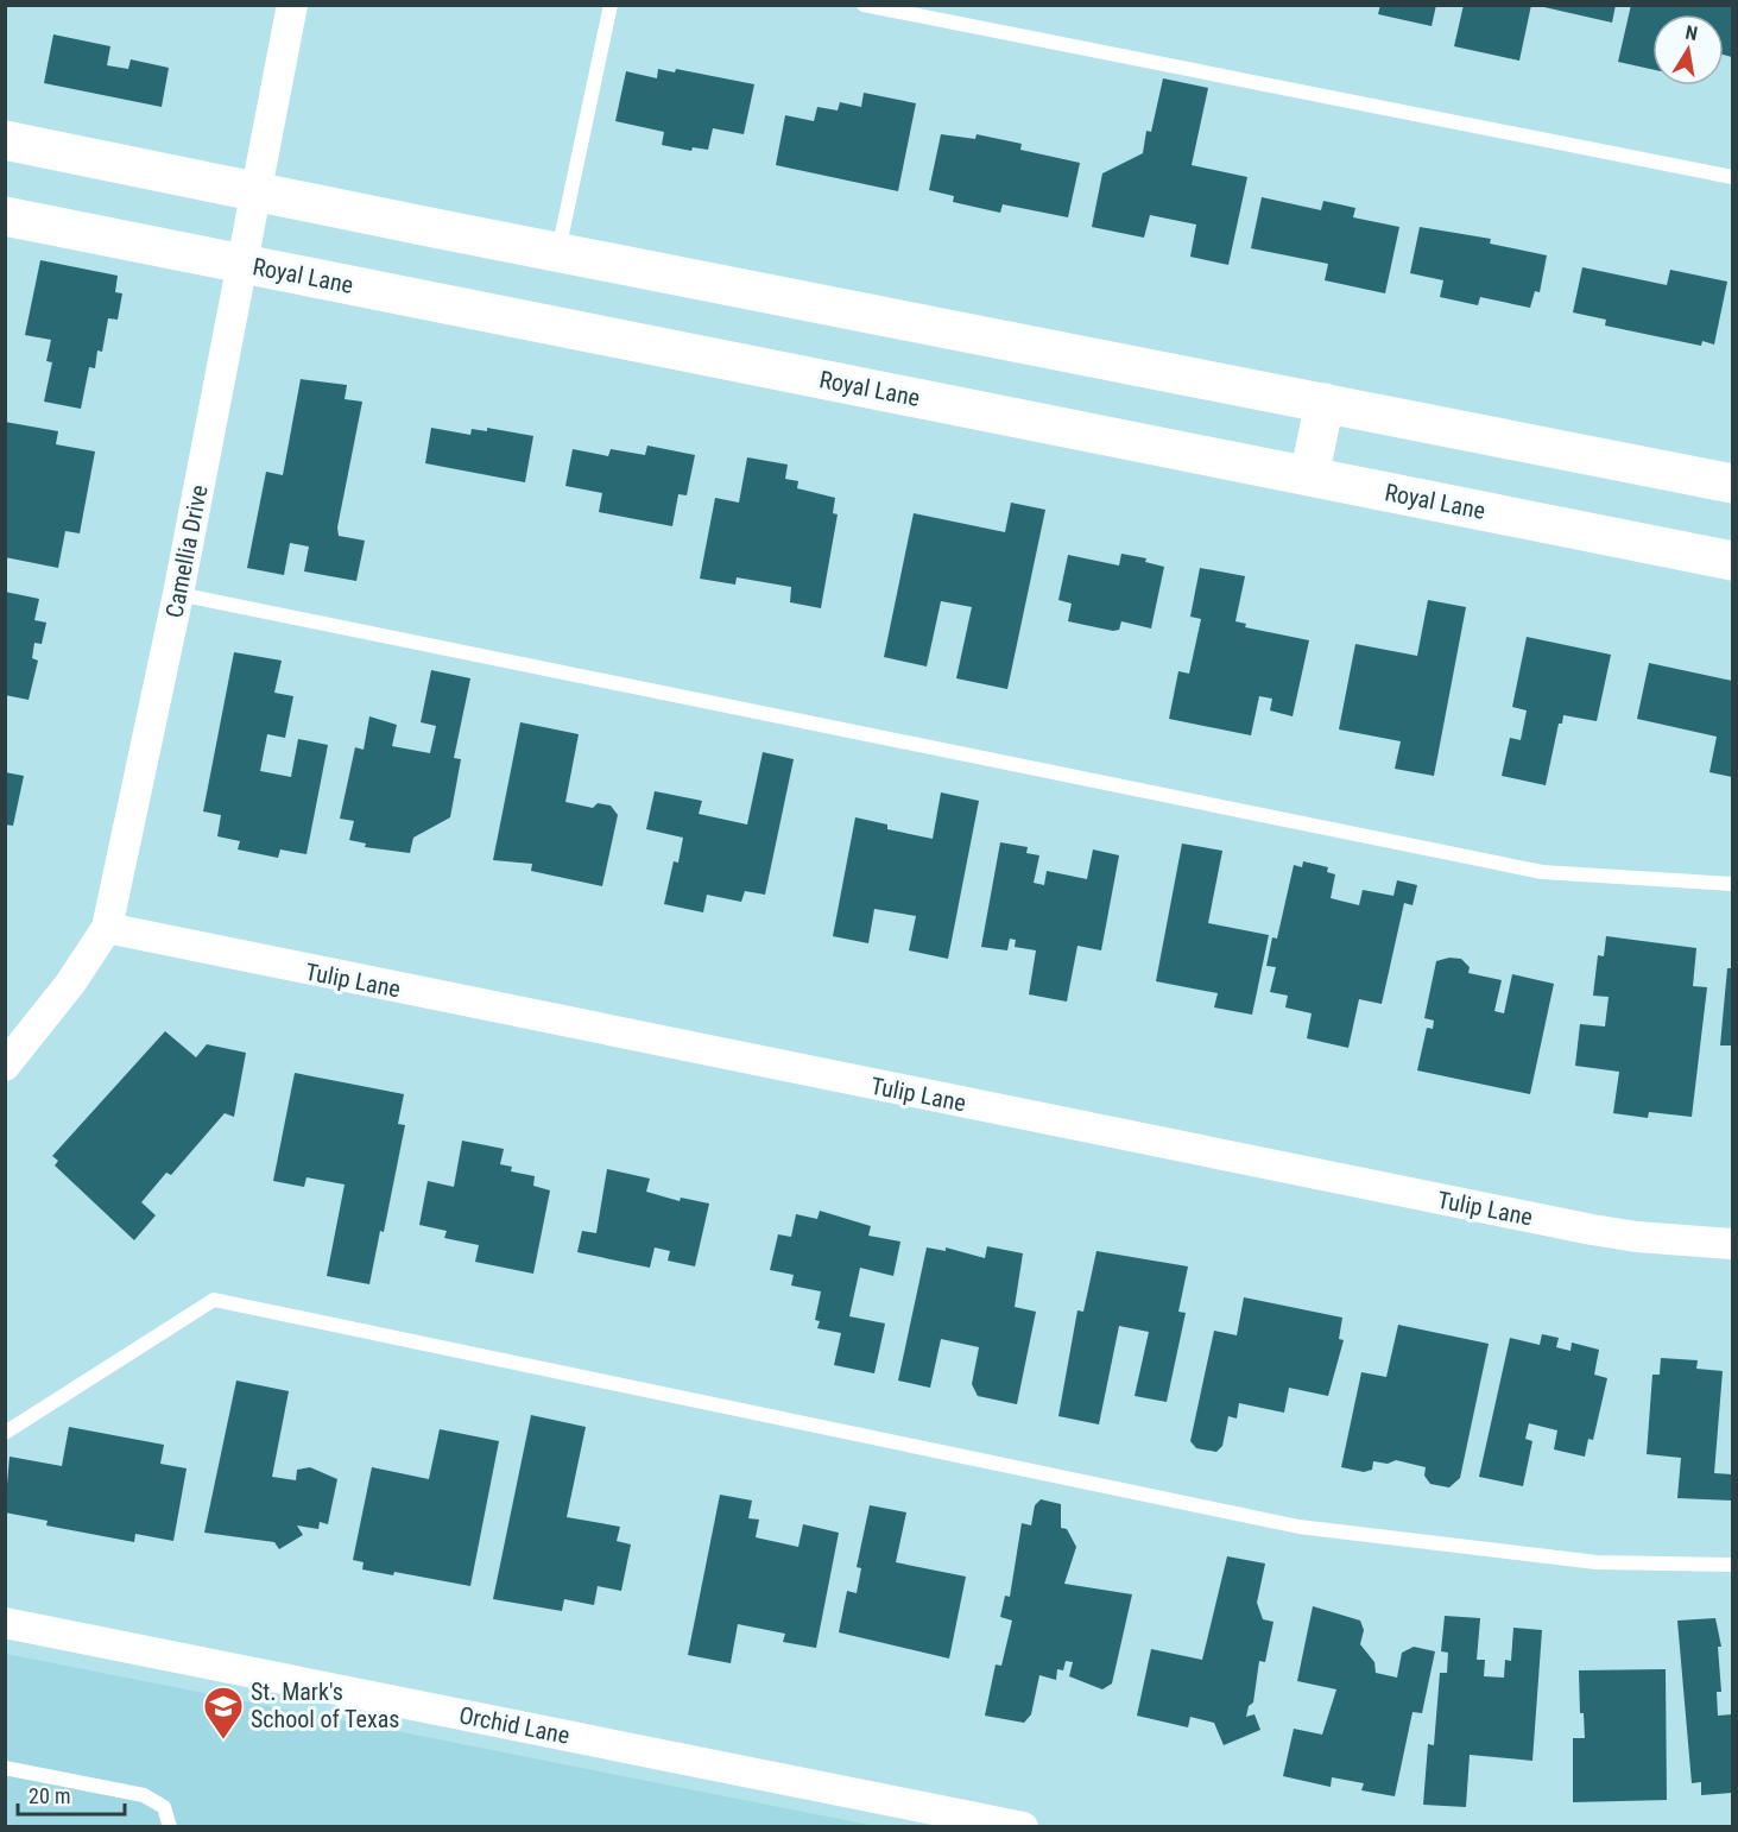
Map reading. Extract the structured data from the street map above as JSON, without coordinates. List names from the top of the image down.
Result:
{
  "streets": {
    "main road": ["Royal Lane"],
    "street": ["Camellia Drive", "Tulip Lane", "Orchid Lane"]
  },
  "crossings": [
    ["Royal Lane", "Camellia Drive"],
    ["Camellia Drive", "Tulip Lane"]
  ],
  "places": {
    "school or university": ["St. Mark's School of Texas"]
  },
  "scale_bar": "20 m",
  "north": "top"
}
